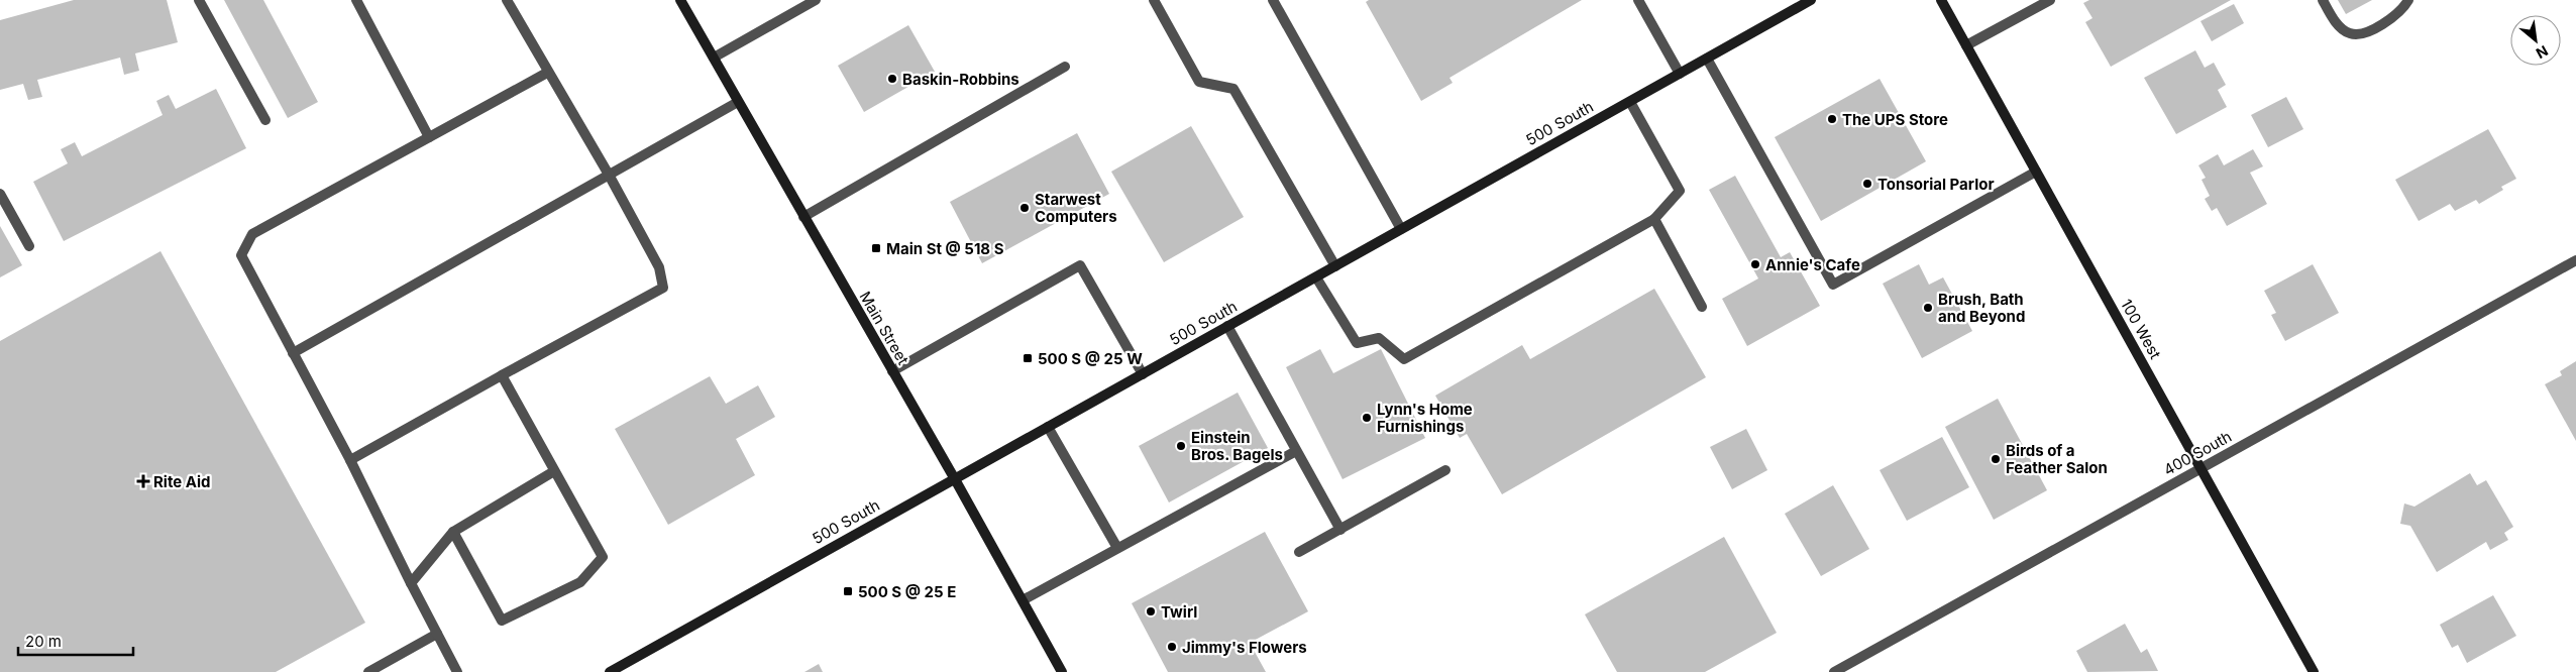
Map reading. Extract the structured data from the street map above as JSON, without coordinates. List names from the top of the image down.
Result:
{
  "streets": {
    "street": [
      "500 South",
      "Main Street",
      "100 West",
      "400 South"
    ]
  },
  "crossings": [
    ["500 South", "Main Street"],
    ["100 West", "400 South"]
  ],
  "places": {
    "other": [
      "Baskin-Robbins",
      "The UPS Store",
      "Tonsorial Parlor",
      "Starwest Computers",
      "Annie's Cafe",
      "Brush, Bath and Beyond",
      "Lynn's Home Furnishings",
      "Einstein Bros. Bagels",
      "Birds of a Feather Salon",
      "Twirl",
      "Jimmy's Flowers"
    ],
    "transit": ["Main St @ 518 S", "500 S @ 25 W", "500 S @ 25 E"],
    "health": ["Rite Aid"]
  },
  "scale_bar": "20 m",
  "north": "bottom right"
}
